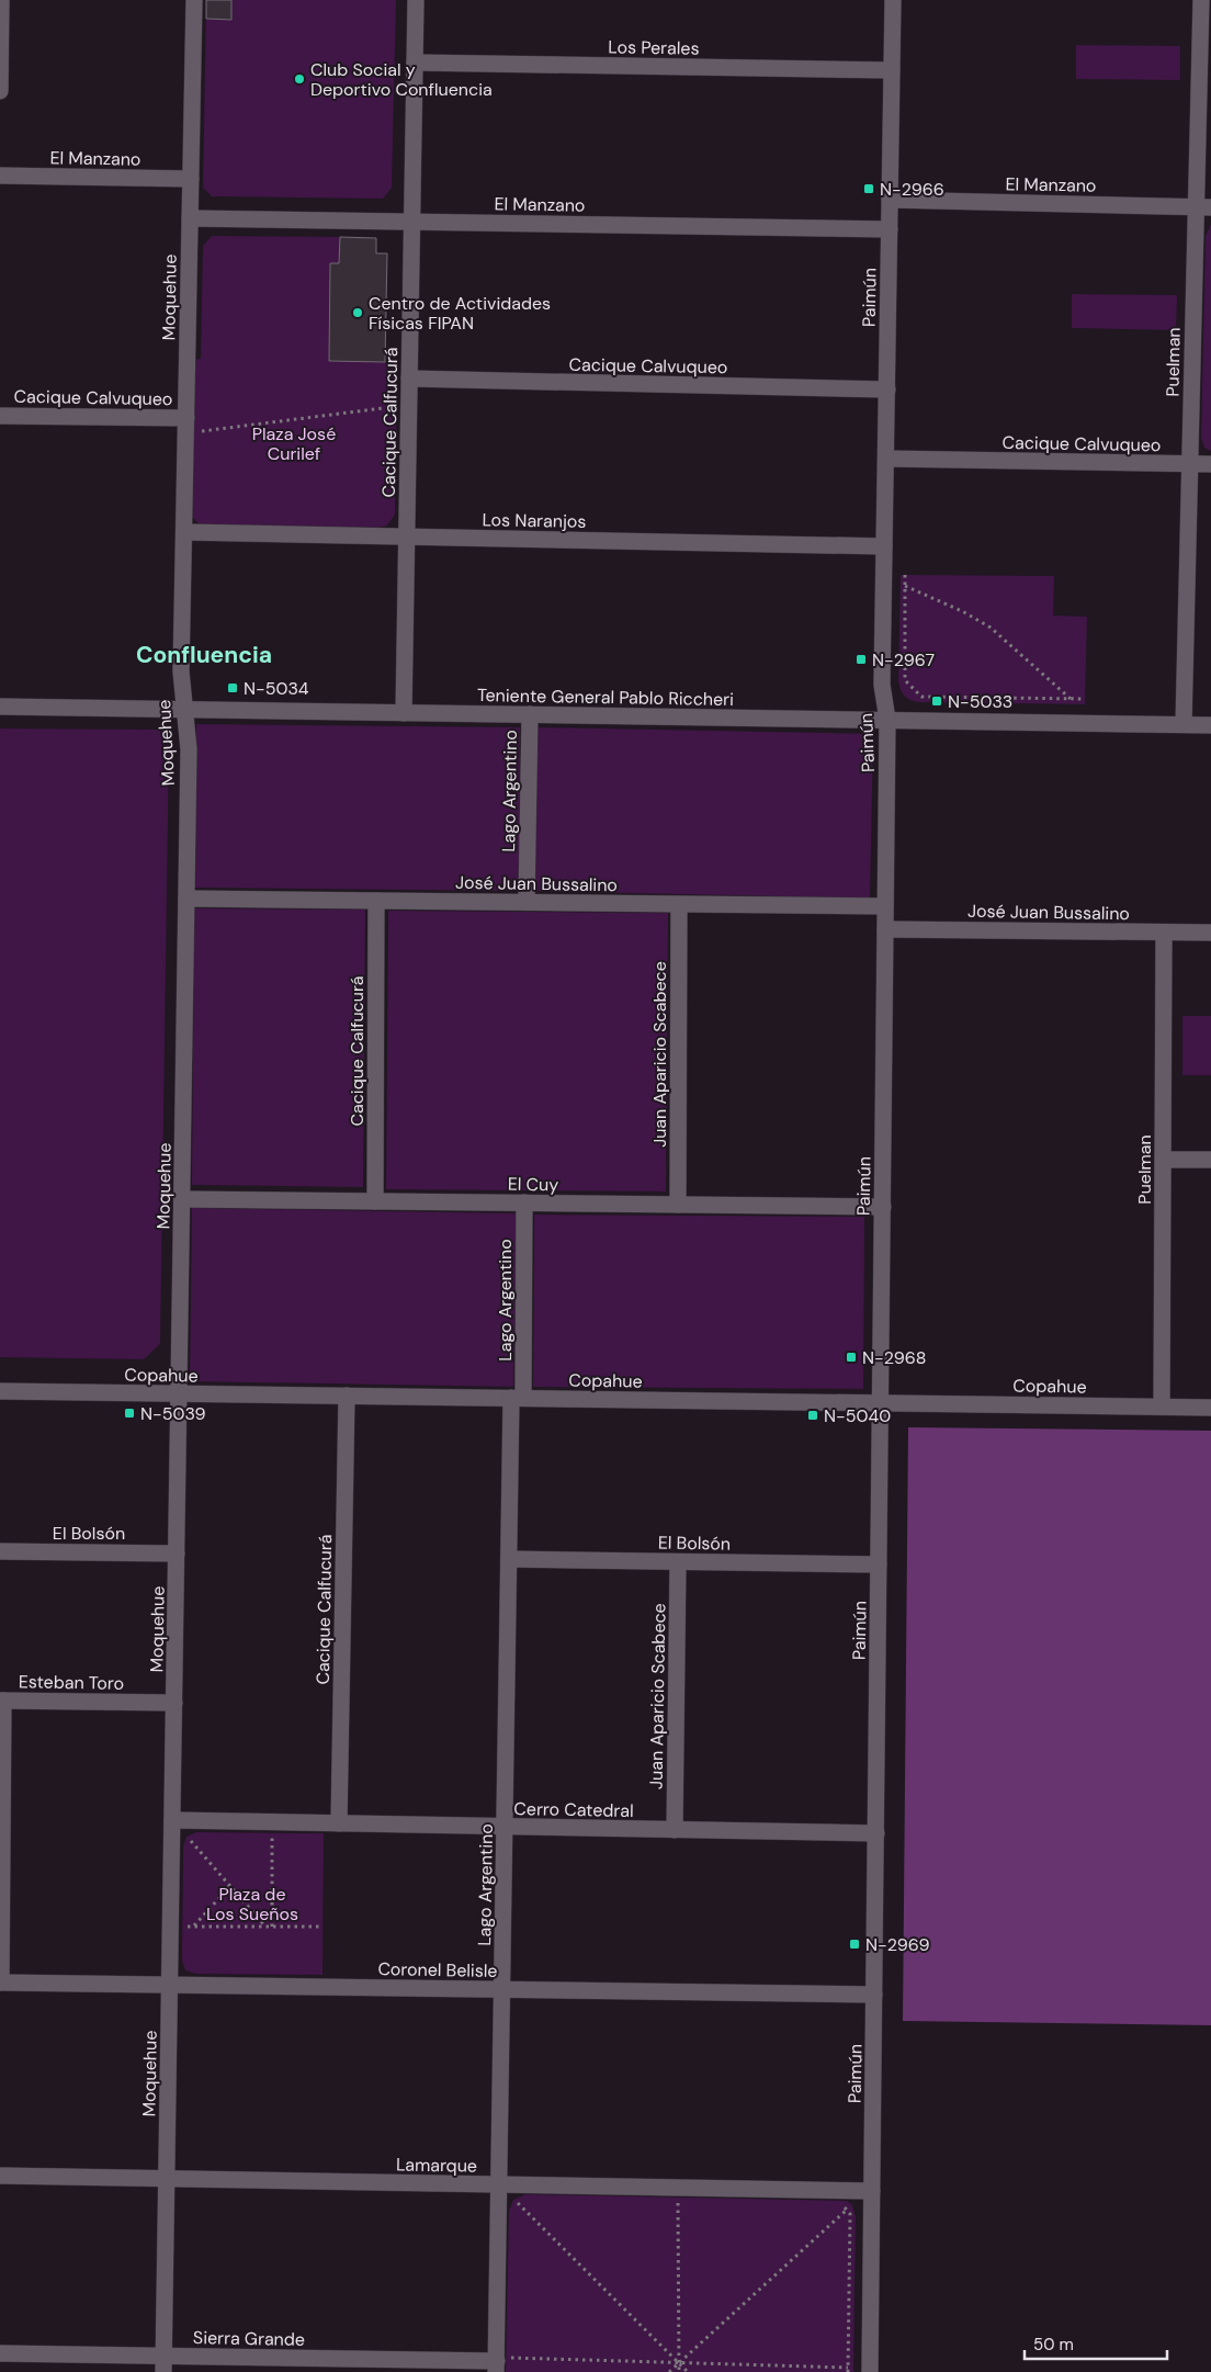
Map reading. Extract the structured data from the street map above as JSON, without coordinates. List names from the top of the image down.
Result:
{
  "streets": {
    "street": [
      "Los Perales",
      "El Manzano",
      "Moquehue",
      "Paimún",
      "Puelman",
      "Cacique Calvuqueo",
      "Cacique Calfucurá",
      "Los Naranjos",
      "Teniente General Pablo Riccheri",
      "Lago Argentino",
      "José Juan Bussalino",
      "Juan Aparicio Scabece",
      "El Cuy",
      "Copahue",
      "El Bolsón",
      "Esteban Toro",
      "Cerro Catedral",
      "Coronel Belisle",
      "Lamarque",
      "Sierra Grande"
    ]
  },
  "crossings": [
    ["Los Perales", "Paimún"],
    ["Los Perales", "Cacique Calfucurá"],
    ["El Manzano", "Moquehue"],
    ["El Manzano", "Paimún"],
    ["El Manzano", "Puelman"],
    ["El Manzano", "Cacique Calfucurá"],
    ["Moquehue", "Cacique Calvuqueo"],
    ["Moquehue", "Los Naranjos"],
    ["Moquehue", "Teniente General Pablo Riccheri"],
    ["Moquehue", "José Juan Bussalino"],
    ["Moquehue", "El Cuy"],
    ["Moquehue", "Copahue"],
    ["Moquehue", "El Bolsón"],
    ["Moquehue", "Esteban Toro"],
    ["Moquehue", "Cerro Catedral"],
    ["Moquehue", "Coronel Belisle"],
    ["Moquehue", "Lamarque"],
    ["Moquehue", "Sierra Grande"],
    ["Paimún", "Cacique Calvuqueo"],
    ["Paimún", "Los Naranjos"],
    ["Paimún", "Teniente General Pablo Riccheri"],
    ["Paimún", "José Juan Bussalino"],
    ["Paimún", "El Cuy"],
    ["Paimún", "Copahue"],
    ["Paimún", "El Bolsón"],
    ["Paimún", "Cerro Catedral"],
    ["Paimún", "Coronel Belisle"],
    ["Paimún", "Lamarque"],
    ["Puelman", "Cacique Calvuqueo"],
    ["Puelman", "Teniente General Pablo Riccheri"],
    ["Puelman", "José Juan Bussalino"],
    ["Puelman", "Copahue"],
    ["Cacique Calvuqueo", "Cacique Calfucurá"],
    ["Cacique Calfucurá", "Los Naranjos"],
    ["Cacique Calfucurá", "Teniente General Pablo Riccheri"],
    ["Cacique Calfucurá", "José Juan Bussalino"],
    ["Cacique Calfucurá", "El Cuy"],
    ["Cacique Calfucurá", "Copahue"],
    ["Cacique Calfucurá", "Cerro Catedral"],
    ["Teniente General Pablo Riccheri", "Lago Argentino"],
    ["Lago Argentino", "José Juan Bussalino"],
    ["Lago Argentino", "El Cuy"],
    ["Lago Argentino", "Copahue"],
    ["Lago Argentino", "El Bolsón"],
    ["Lago Argentino", "Cerro Catedral"],
    ["Lago Argentino", "Coronel Belisle"],
    ["Lago Argentino", "Lamarque"],
    ["Lago Argentino", "Sierra Grande"],
    ["José Juan Bussalino", "Juan Aparicio Scabece"],
    ["Juan Aparicio Scabece", "El Cuy"],
    ["Juan Aparicio Scabece", "El Bolsón"],
    ["Juan Aparicio Scabece", "Cerro Catedral"]
  ],
  "districts": ["Confluencia"],
  "parks": ["Plaza José Curilef", "Plaza de Los Sueños"],
  "places": {
    "other": ["Club Social y Deportivo Confluencia", "Centro de Actividades Físicas FIPAN"],
    "transit": [
      "N-2966",
      "N-2967",
      "N-5034",
      "N-5033",
      "N-2968",
      "N-5039",
      "N-5040",
      "N-2969"
    ]
  },
  "scale_bar": "50 m"
}
